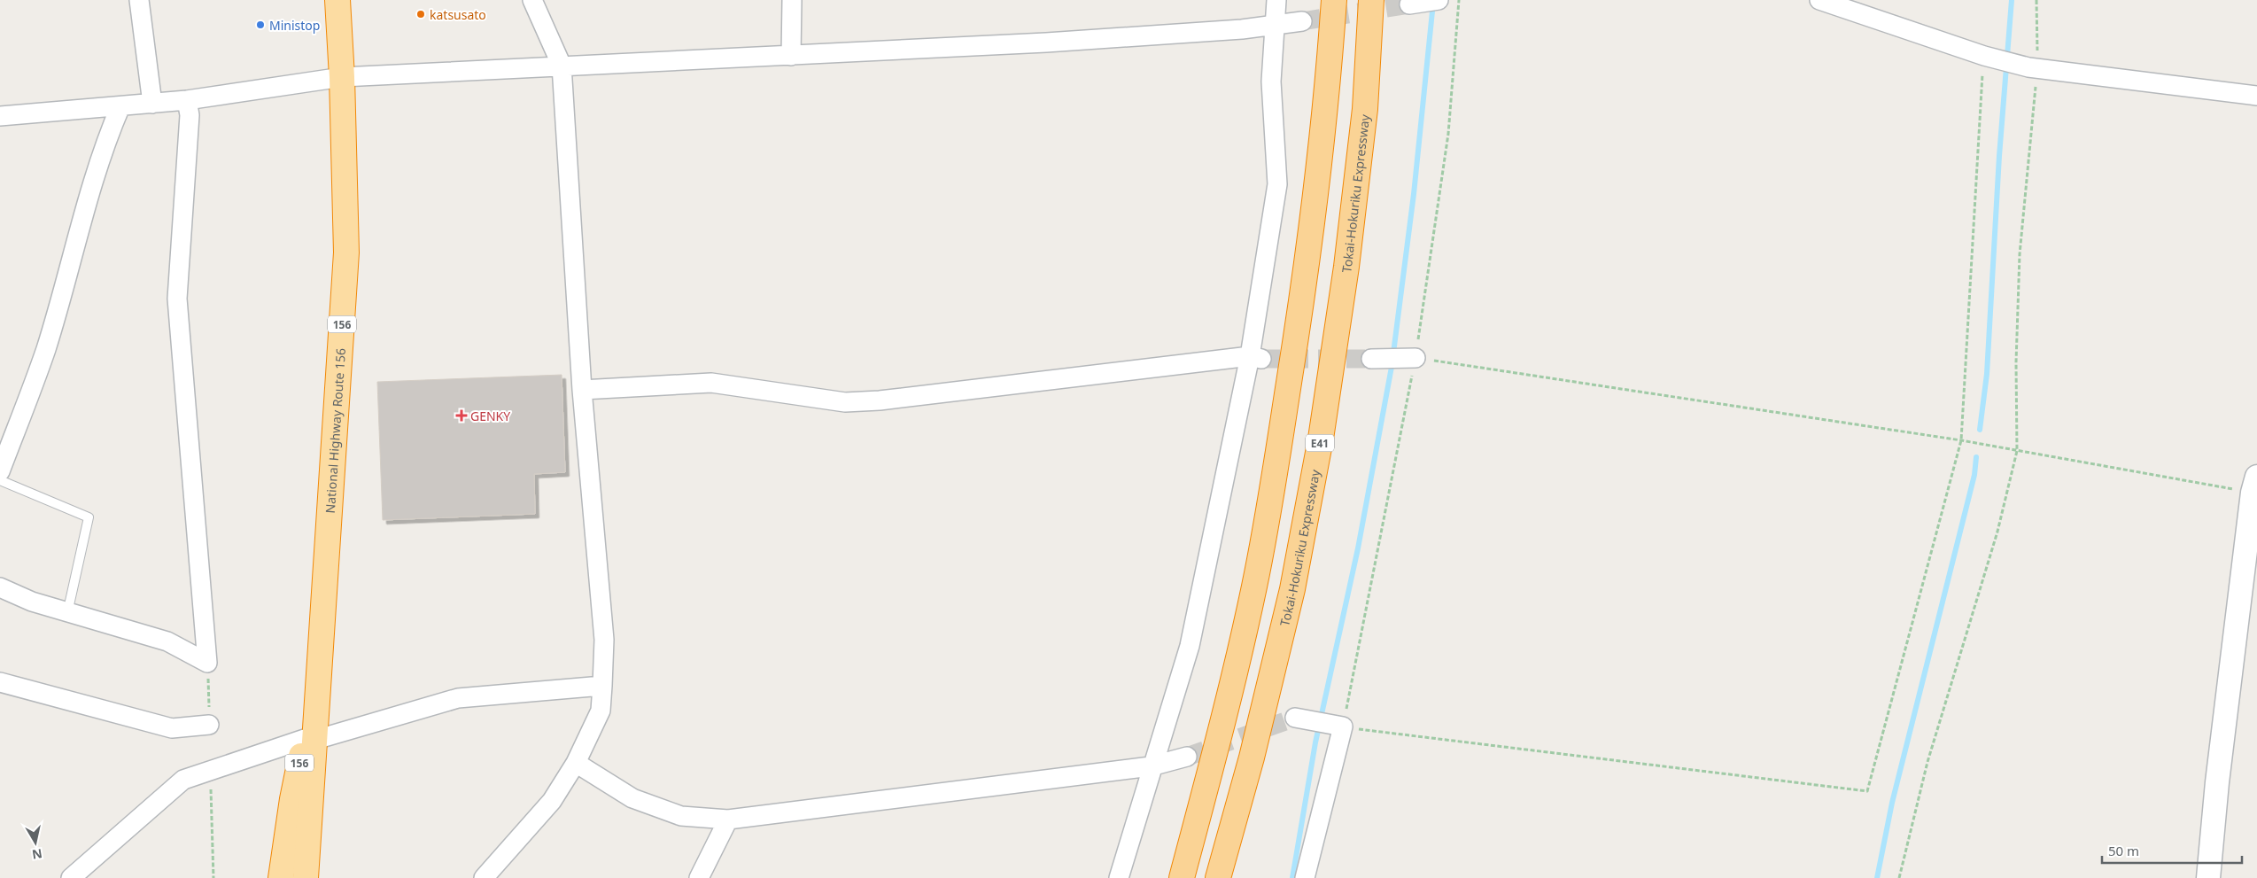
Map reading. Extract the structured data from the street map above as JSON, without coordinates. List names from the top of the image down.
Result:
{
  "streets": {
    "highway": [
      "Tokai-Hokuriku Expressway",
      "156",
      "National Highway Route 156",
      "E41"
    ]
  },
  "places": {
    "other": ["katsusato", "Ministop"],
    "health": ["GENKY"]
  },
  "scale_bar": "50 m",
  "north": "bottom"
}
